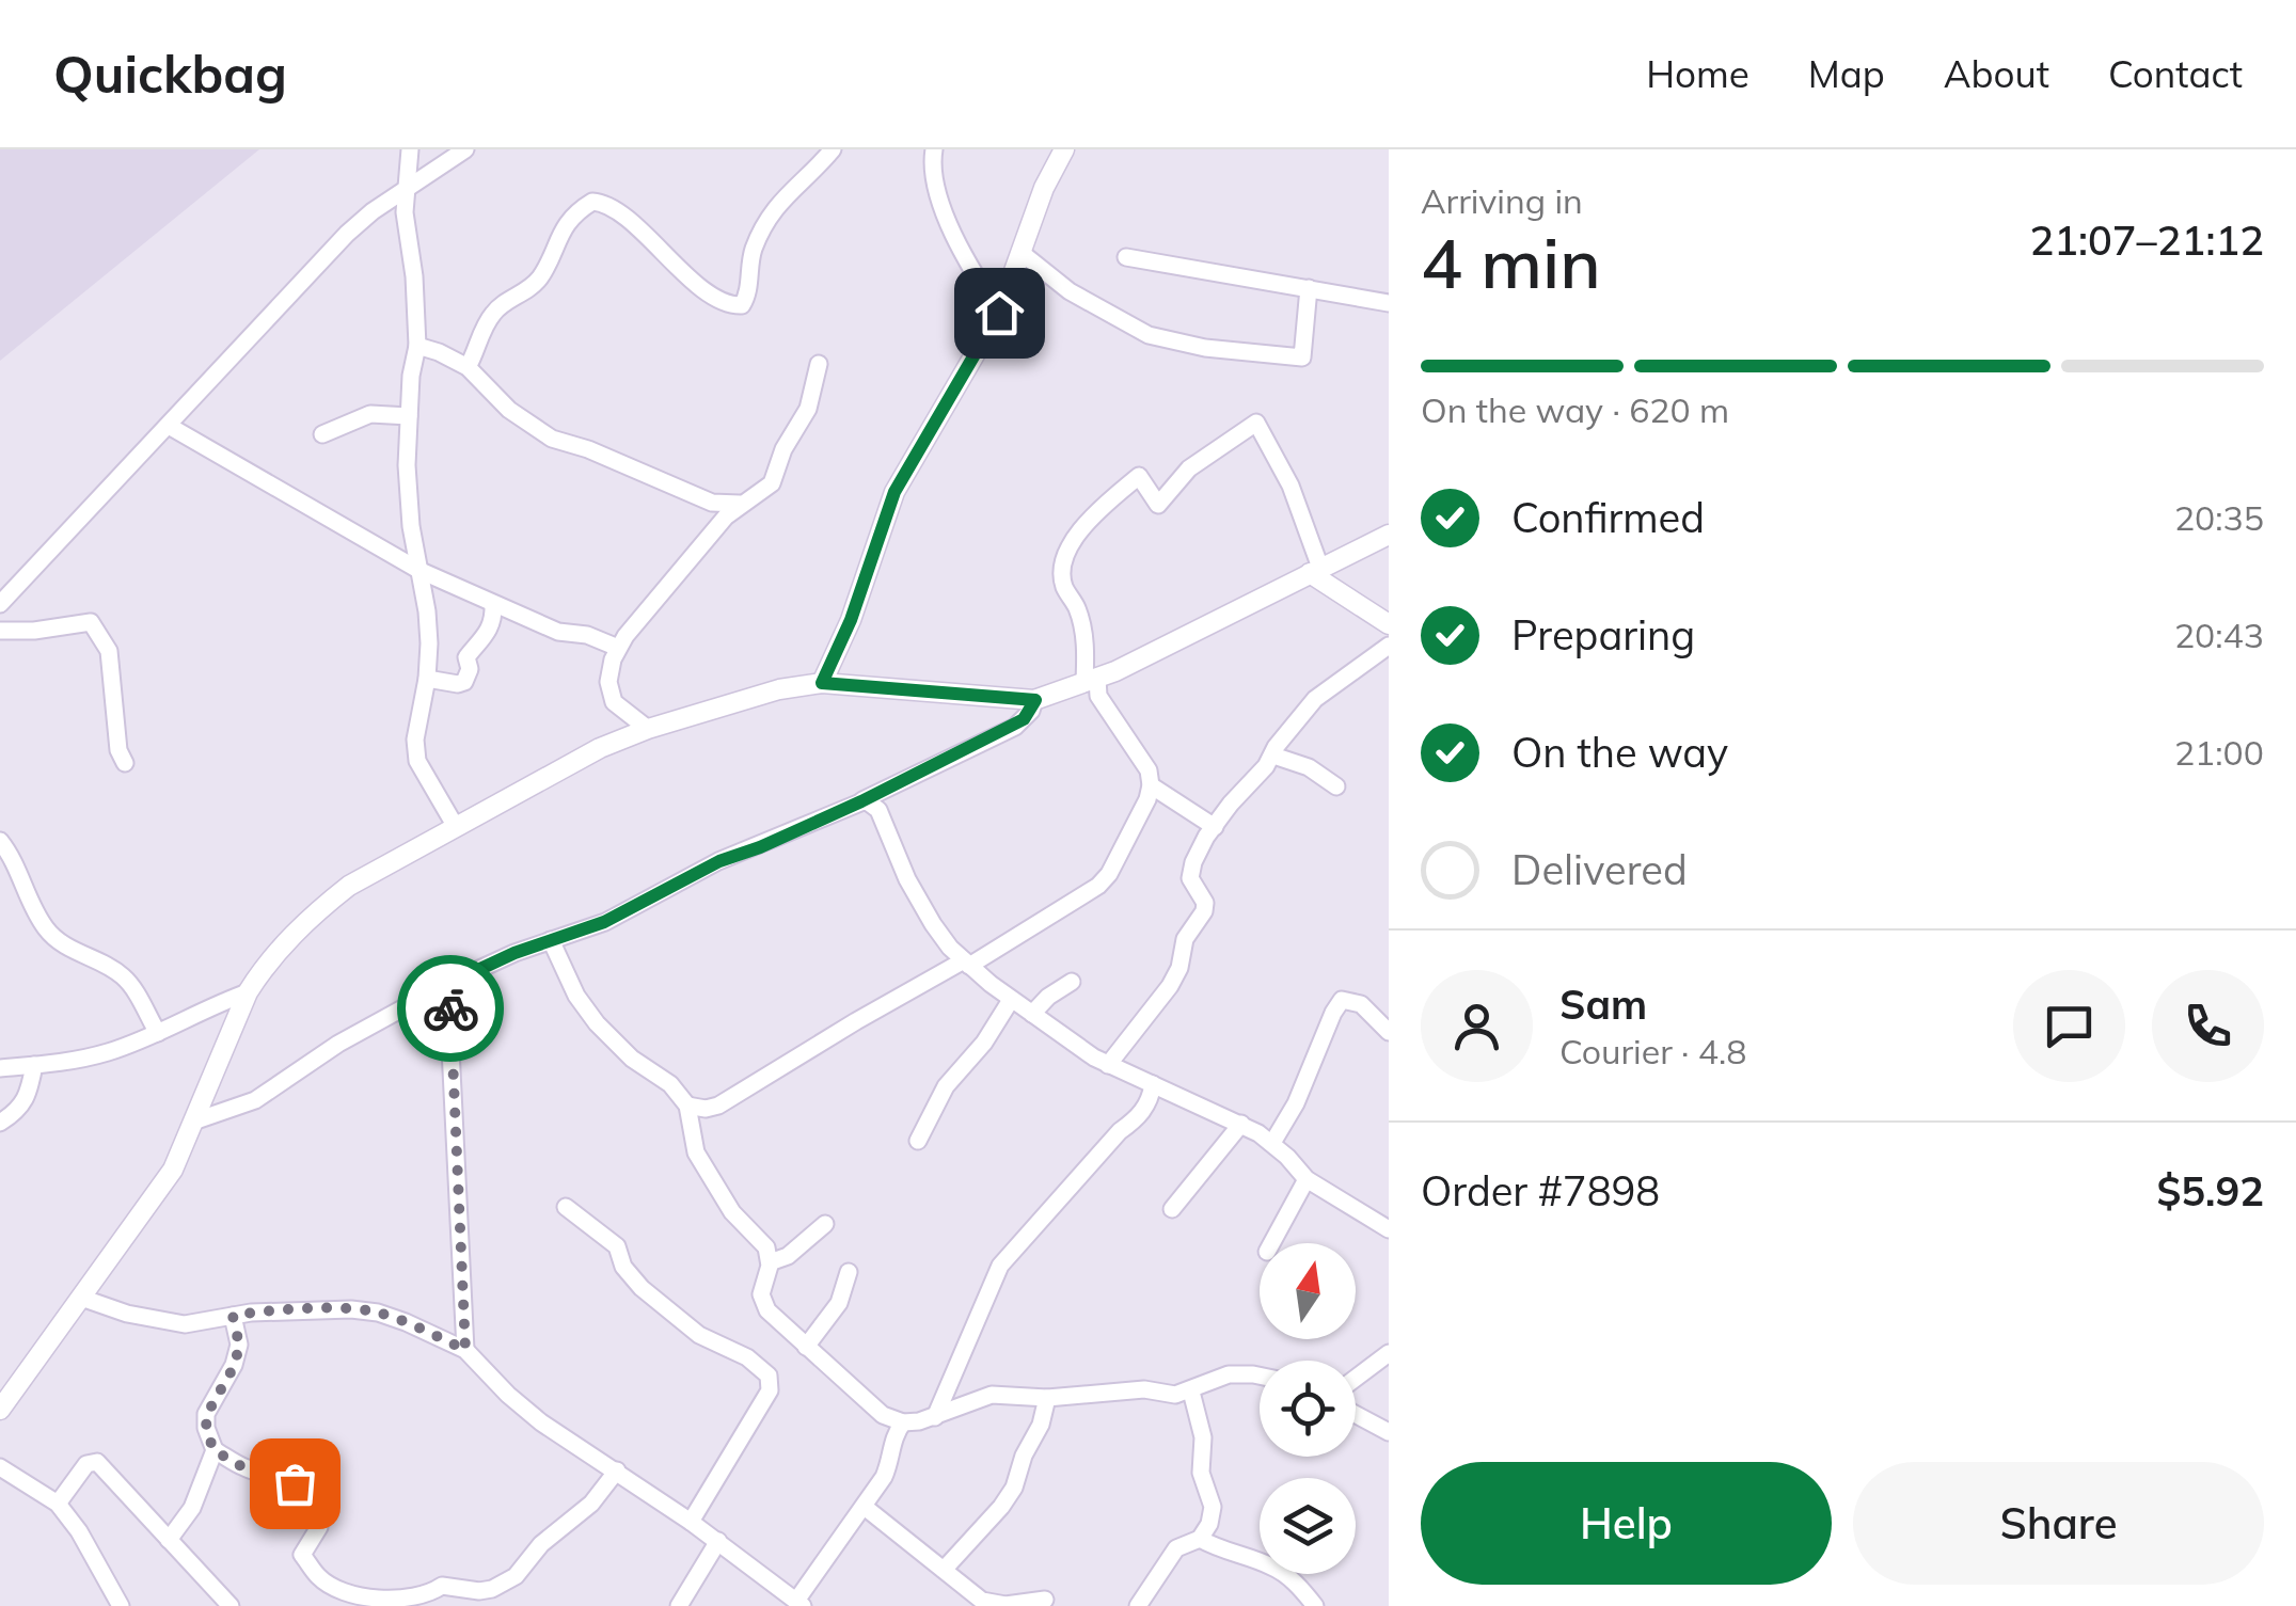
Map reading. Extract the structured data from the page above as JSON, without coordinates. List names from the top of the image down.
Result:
{
  "north": "top",
  "page": {
    "header": "Quickbag",
    "nav": [
      "Home",
      "Map",
      "About",
      "Contact"
    ],
    "heading": ["4 min", "Arriving in", "21:07–21:12"],
    "panel": [
      "Sam",
      "Courier · 4.8",
      "Order #7898",
      "$5.92"
    ],
    "bar": "On the way · 620 m",
    "list": [
      ["Confirmed", "20:35"],
      ["Preparing", "20:43"],
      ["On the way", "21:00"],
      "Delivered"
    ],
    "buttons": ["Help", "Share"]
  }
}
